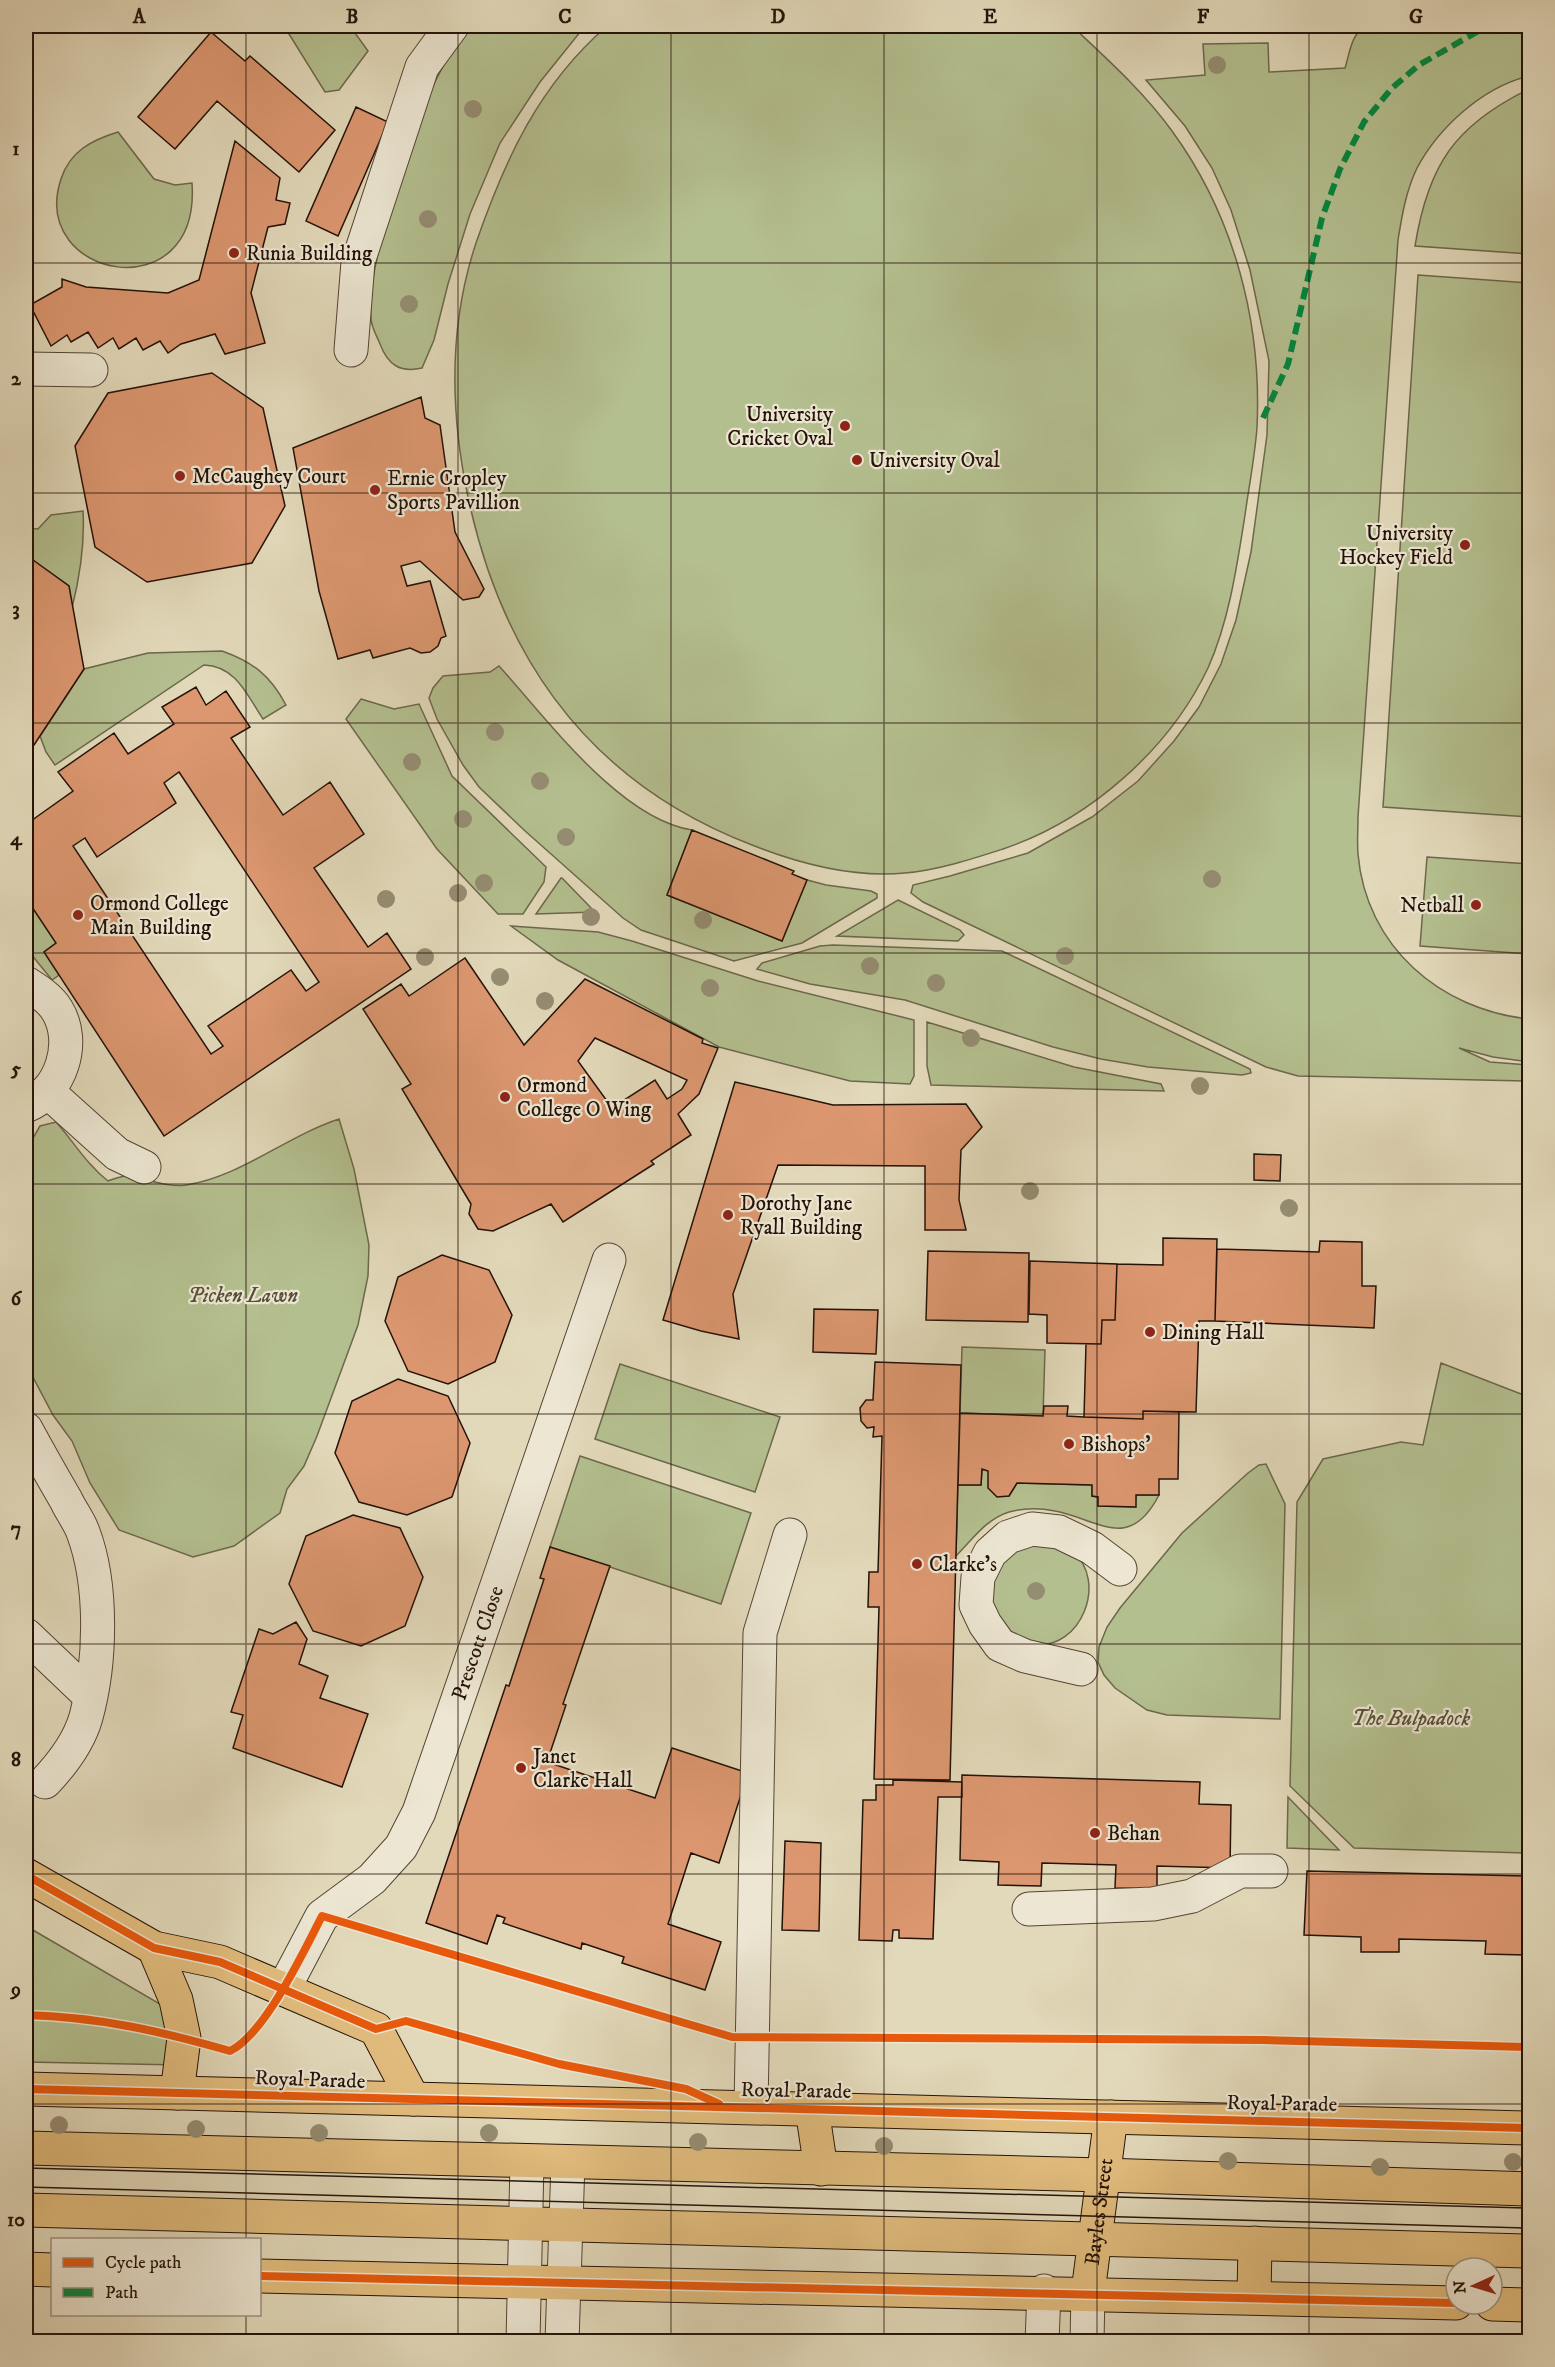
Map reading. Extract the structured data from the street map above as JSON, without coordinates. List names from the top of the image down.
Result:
{
  "streets": {
    "main road": ["Royal Parade", "Bayles Street"],
    "street": ["Prescott Close"]
  },
  "crossings": [
    ["Royal Parade", "Bayles Street"]
  ],
  "parks": ["Picken Lawn", "The Bulpadock"],
  "places": [
    "Runia Building",
    "University Cricket Oval",
    "University Oval",
    "McCaughey Court",
    "Ernie Cropley Sports Pavillion",
    "University Hockey Field",
    "Netball",
    "Ormond College Main Building",
    "Ormond College O Wing",
    "Dorothy Jane Ryall Building",
    "Dining Hall",
    "Bishops'",
    "Clarke's",
    "Janet Clarke Hall",
    "Behan"
  ],
  "legend": ["Cycle path", "Path"],
  "north": "left",
  "grid": {
    "columns": [
      "A",
      "B",
      "C",
      "D",
      "E",
      "F",
      "G"
    ],
    "rows": [
      "1",
      "2",
      "3",
      "4",
      "5",
      "6",
      "7",
      "8",
      "9",
      "10"
    ]
  }
}
